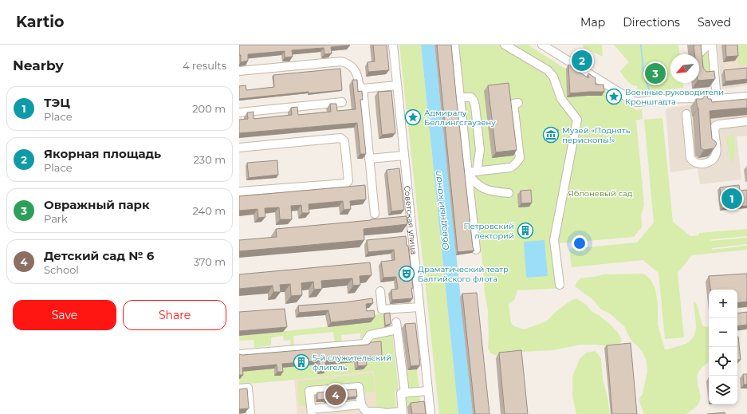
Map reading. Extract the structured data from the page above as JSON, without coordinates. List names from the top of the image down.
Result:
{
  "streets": {
    "street": ["Советская улица"]
  },
  "water": ["Обводный канал"],
  "parks": ["Яблоневый сад"],
  "places": {
    "place": ["Военные руководители Кронштадта", "Адмиралу Беллингсгаузену"],
    "museum": ["Музей «Поднять перископы!»"],
    "building": ["Петровский лекторий", "5-й служительский флигель"],
    "theatre": ["Драматический театр Балтийского флота"]
  },
  "north": "bottom left",
  "page": {
    "header": "Kartio",
    "nav": ["Map", "Directions", "Saved"],
    "heading": ["Nearby", "4 results"],
    "pins": [
      "2",
      "3",
      "1",
      "4"
    ],
    "list": [
      {
        "mark": "1",
        "name": "ТЭЦ",
        "note": "Place",
        "value": "200 m"
      },
      {
        "mark": "2",
        "name": "Якорная площадь",
        "note": "Place",
        "value": "230 m"
      },
      {
        "mark": "3",
        "name": "Овражный парк",
        "note": "Park",
        "value": "240 m"
      },
      {
        "mark": "4",
        "name": "Детский сад № 6",
        "note": "School",
        "value": "370 m"
      }
    ],
    "map_buttons": ["+", "−"],
    "buttons": ["Save", "Share"]
  }
}
